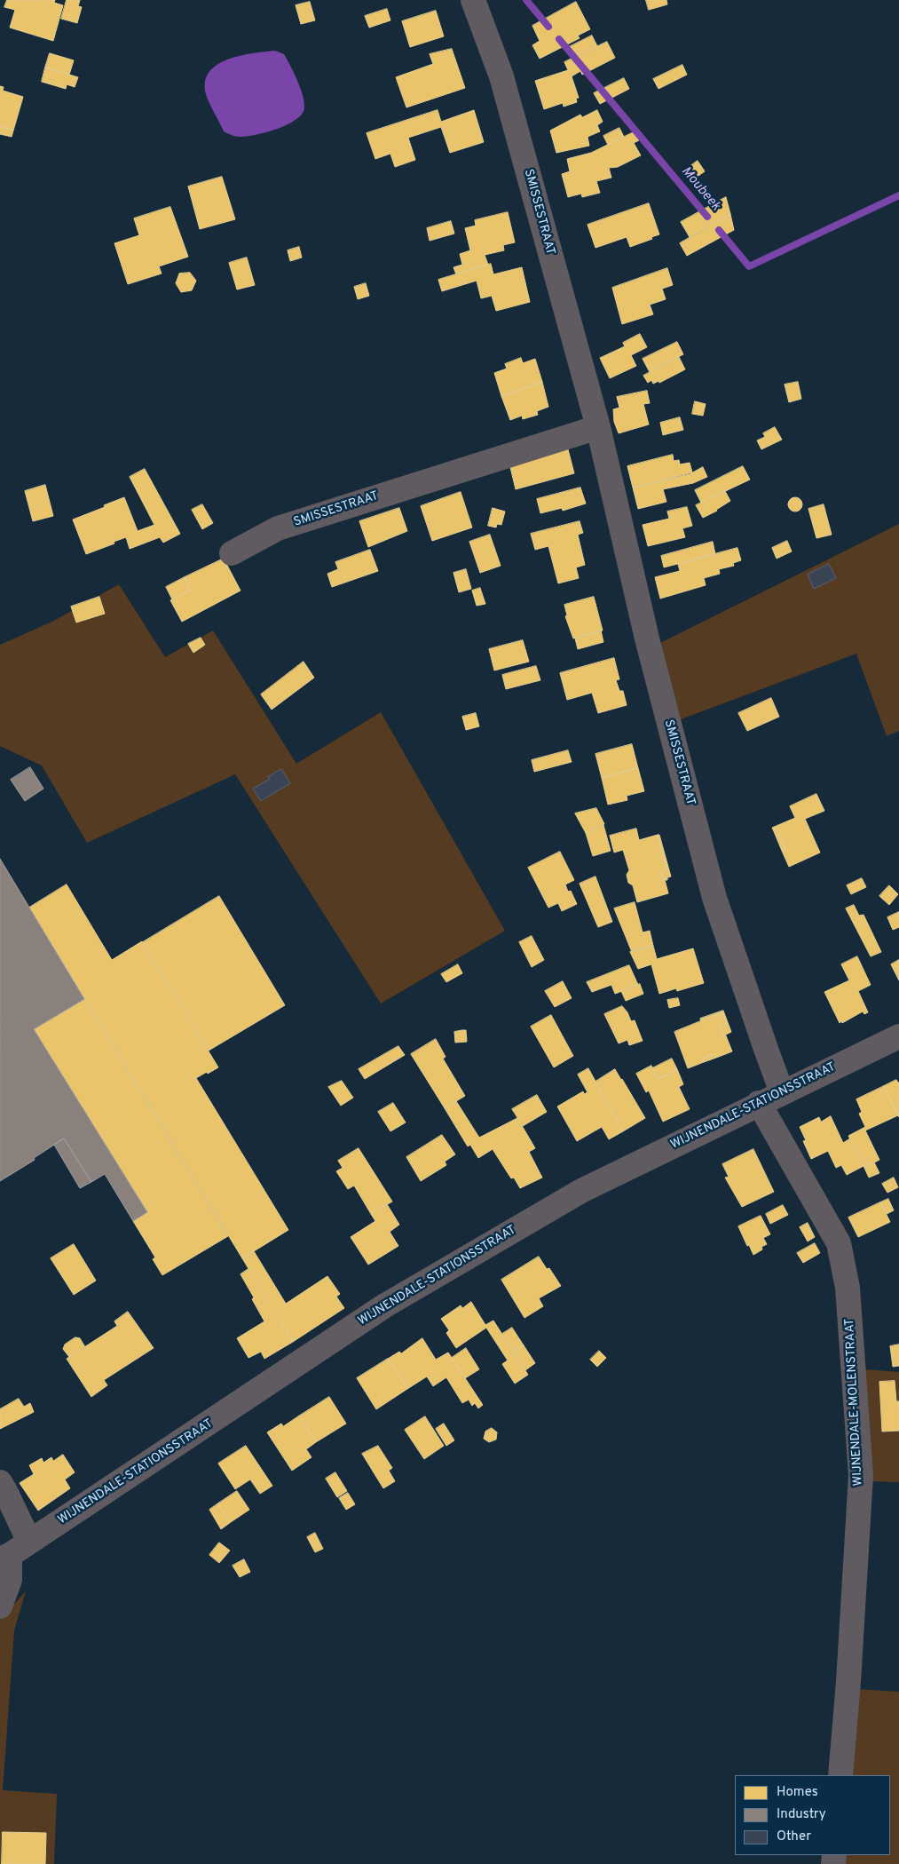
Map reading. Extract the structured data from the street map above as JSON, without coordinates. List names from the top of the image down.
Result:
{
  "streets": {
    "street": ["SMISSESTRAAT", "WIJNENDALE-STATIONSSTRAAT", "WIJNENDALE-MOLENSTRAAT"]
  },
  "crossings": [
    ["SMISSESTRAAT", "WIJNENDALE-STATIONSSTRAAT"],
    ["WIJNENDALE-STATIONSSTRAAT", "WIJNENDALE-MOLENSTRAAT"]
  ],
  "water": ["Moubeek"],
  "legend": ["Homes", "Industry", "Other"]
}
